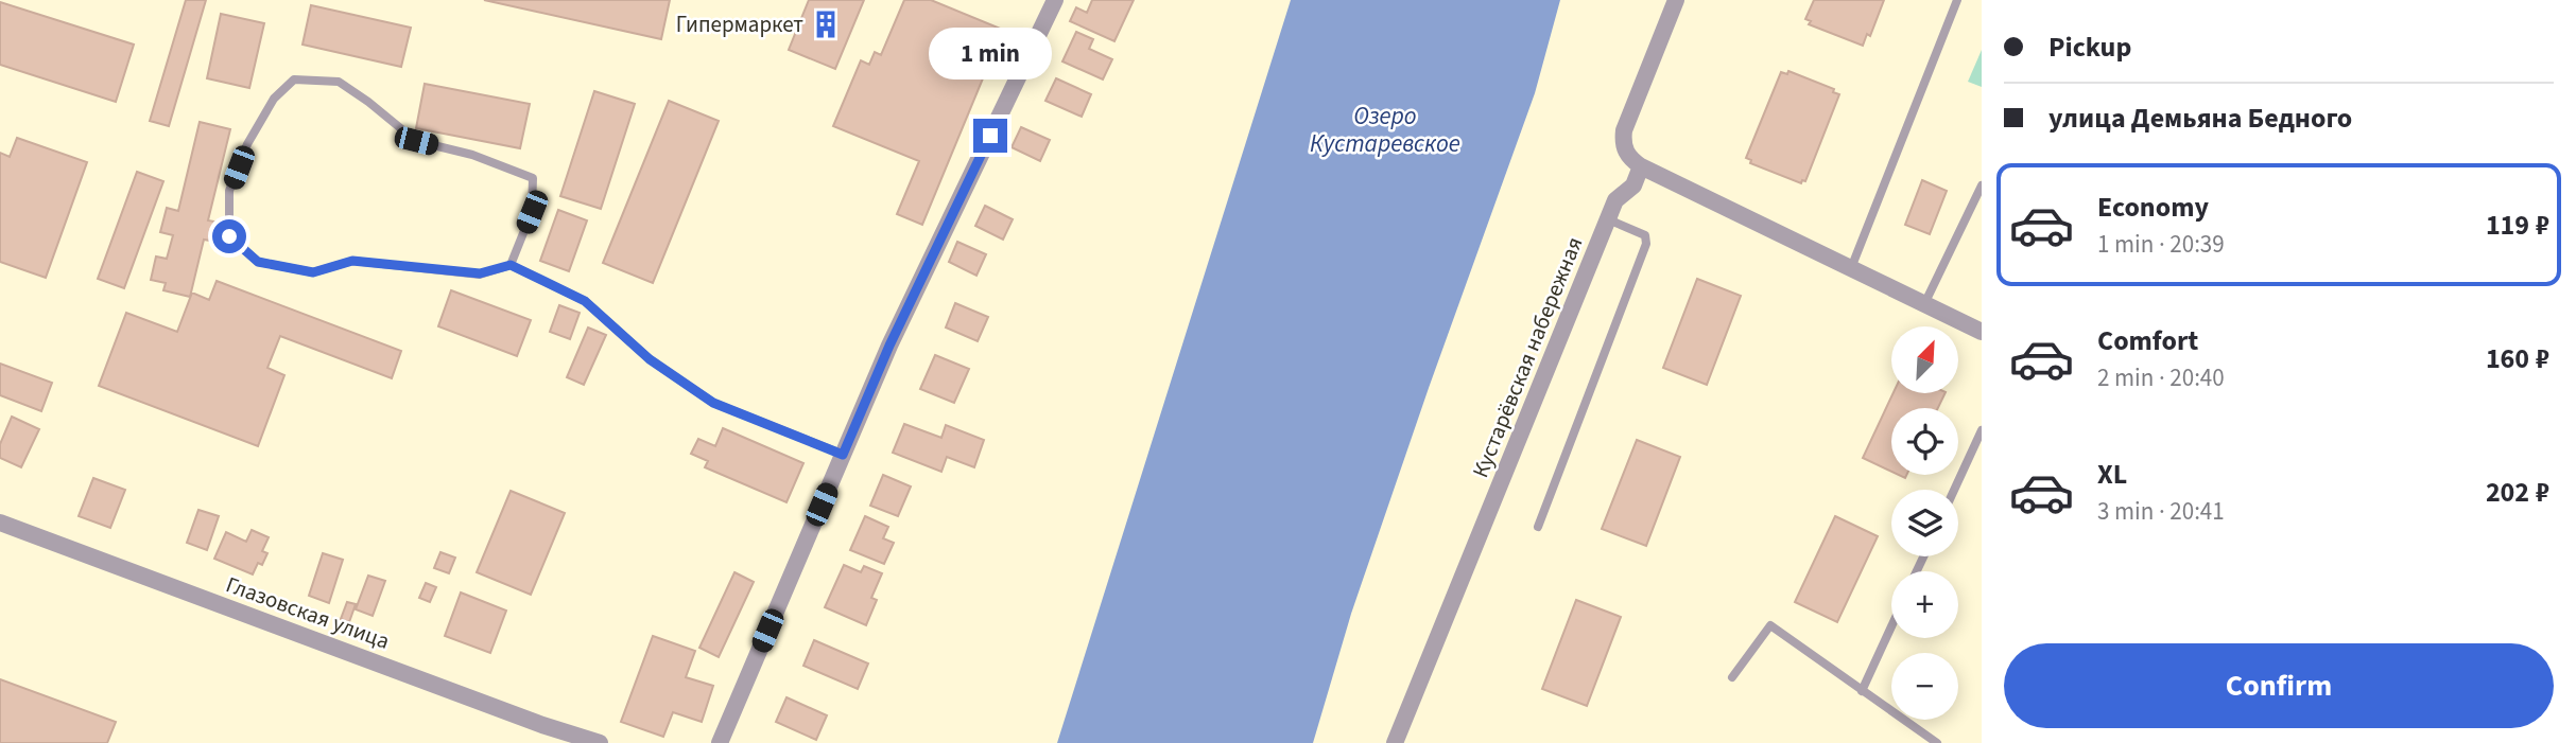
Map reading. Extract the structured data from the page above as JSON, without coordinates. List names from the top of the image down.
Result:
{
  "streets": {
    "street": ["Кустарёвская набережная", "Глазовская улица"]
  },
  "water": ["Озеро Кустаревское"],
  "places": {
    "building": ["Гипермаркет"]
  },
  "north": "top right",
  "page": {
    "banner": ["Pickup", "улица Демьяна Бедного"],
    "bubble": "1 min",
    "list": [
      {
        "name": "Economy",
        "note": "1 min · 20:39",
        "value": "119 ₽"
      },
      {
        "name": "Comfort",
        "note": "2 min · 20:40",
        "value": "160 ₽"
      },
      {
        "name": "XL",
        "note": "3 min · 20:41",
        "value": "202 ₽"
      }
    ],
    "map_buttons": ["+", "−"],
    "buttons": "Confirm"
  }
}
